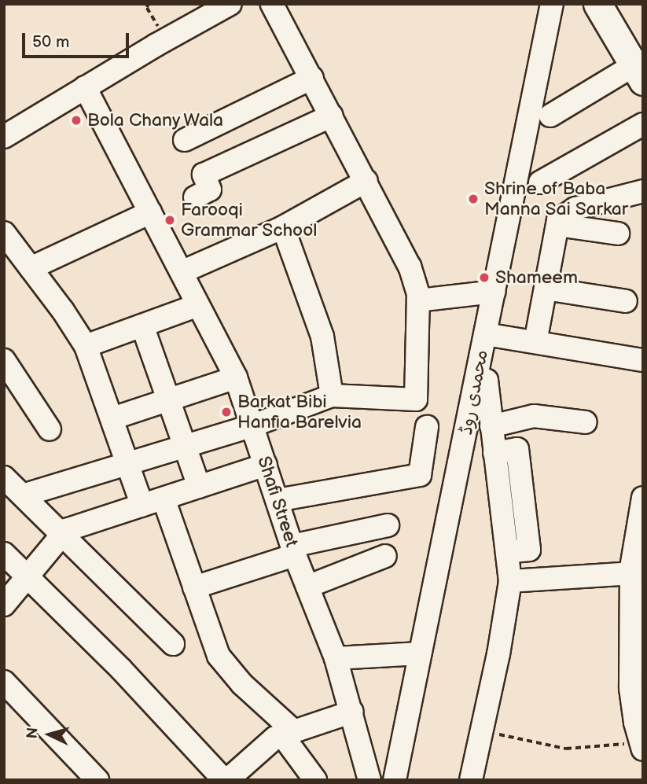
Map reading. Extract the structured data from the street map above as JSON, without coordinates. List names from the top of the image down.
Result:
{
  "streets": {
    "street": ["محمدی روڈ", "Shafi Street"]
  },
  "places": [
    "Bola Chany Wala",
    "Shrine of Baba Manna Sai Sarkar",
    "Farooqi Grammar School",
    "Shameem",
    "Barkat Bibi Hanfia Barelvia"
  ],
  "scale_bar": "50 m",
  "north": "left"
}
